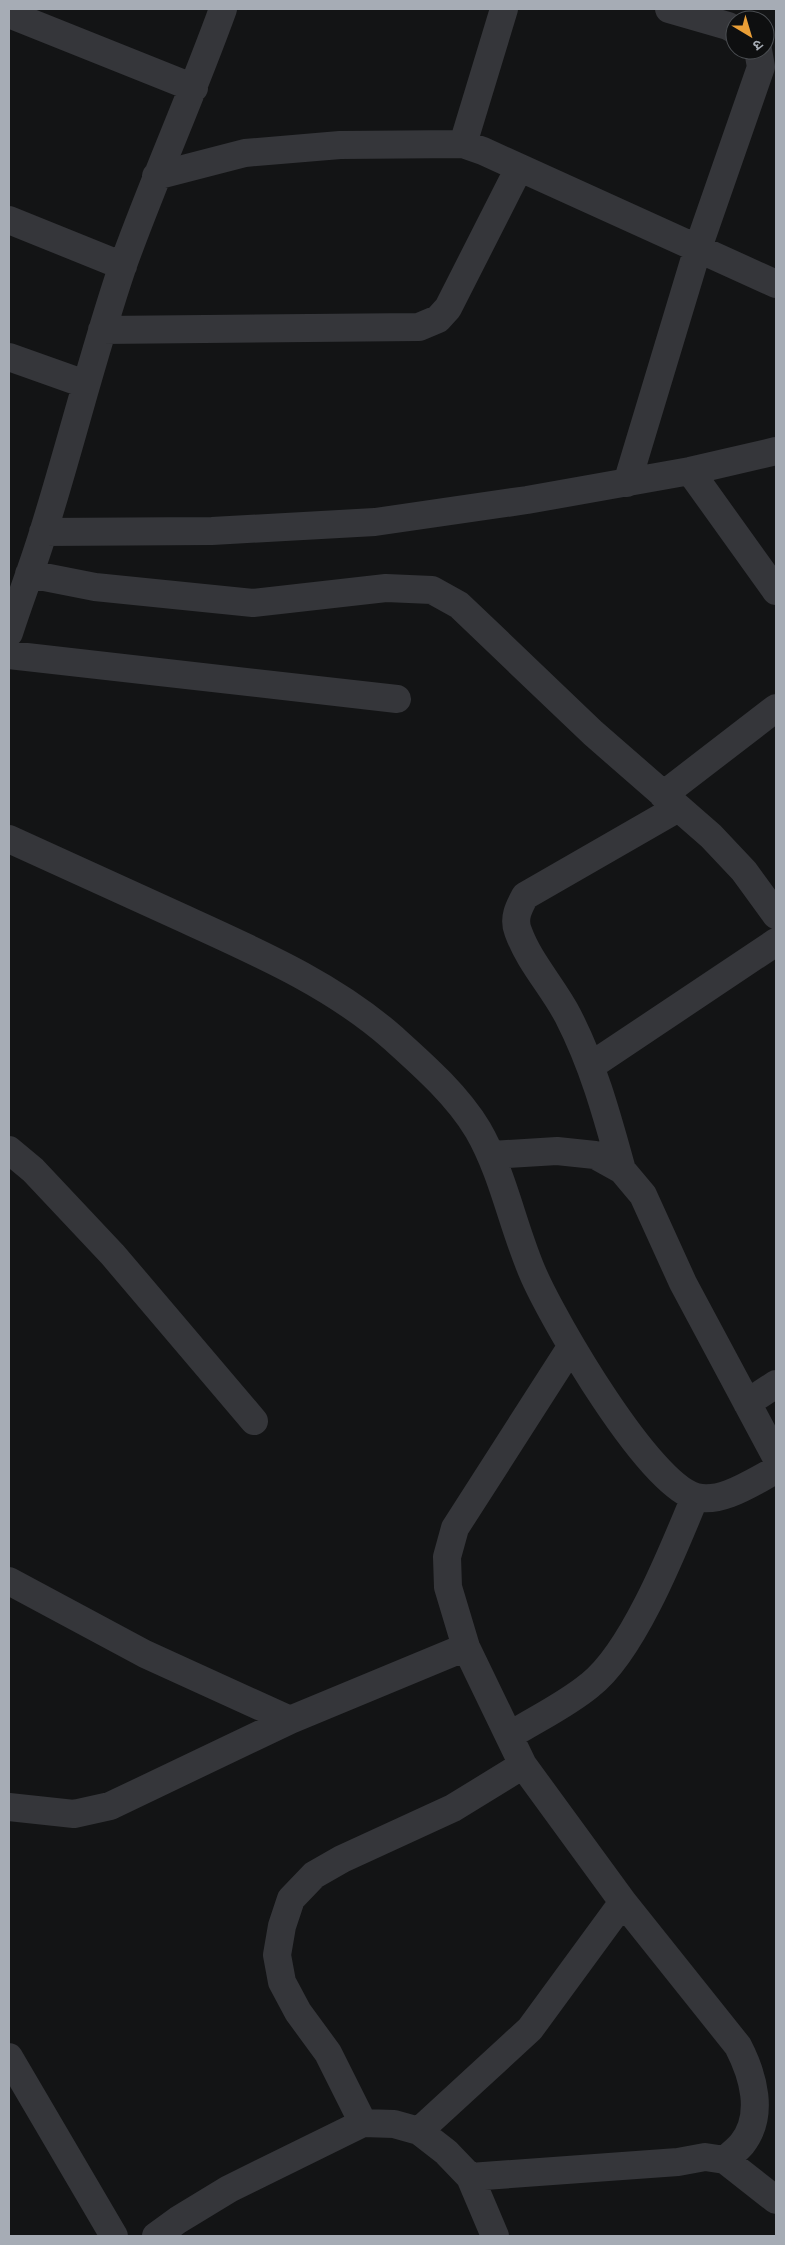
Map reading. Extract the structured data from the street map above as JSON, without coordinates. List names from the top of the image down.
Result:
{
  "north": "bottom right"
}
